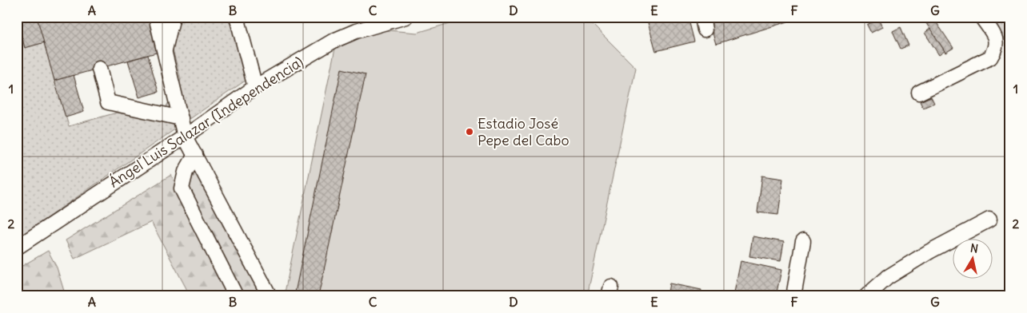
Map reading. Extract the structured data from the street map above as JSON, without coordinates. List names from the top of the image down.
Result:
{
  "streets": {
    "street": ["Ángel Luis Salazar (Independencia)"]
  },
  "places": ["Estadio José Pepe del Cabo"],
  "north": "top",
  "grid": {
    "columns": [
      "A",
      "B",
      "C",
      "D",
      "E",
      "F",
      "G"
    ],
    "rows": ["1", "2"]
  }
}
